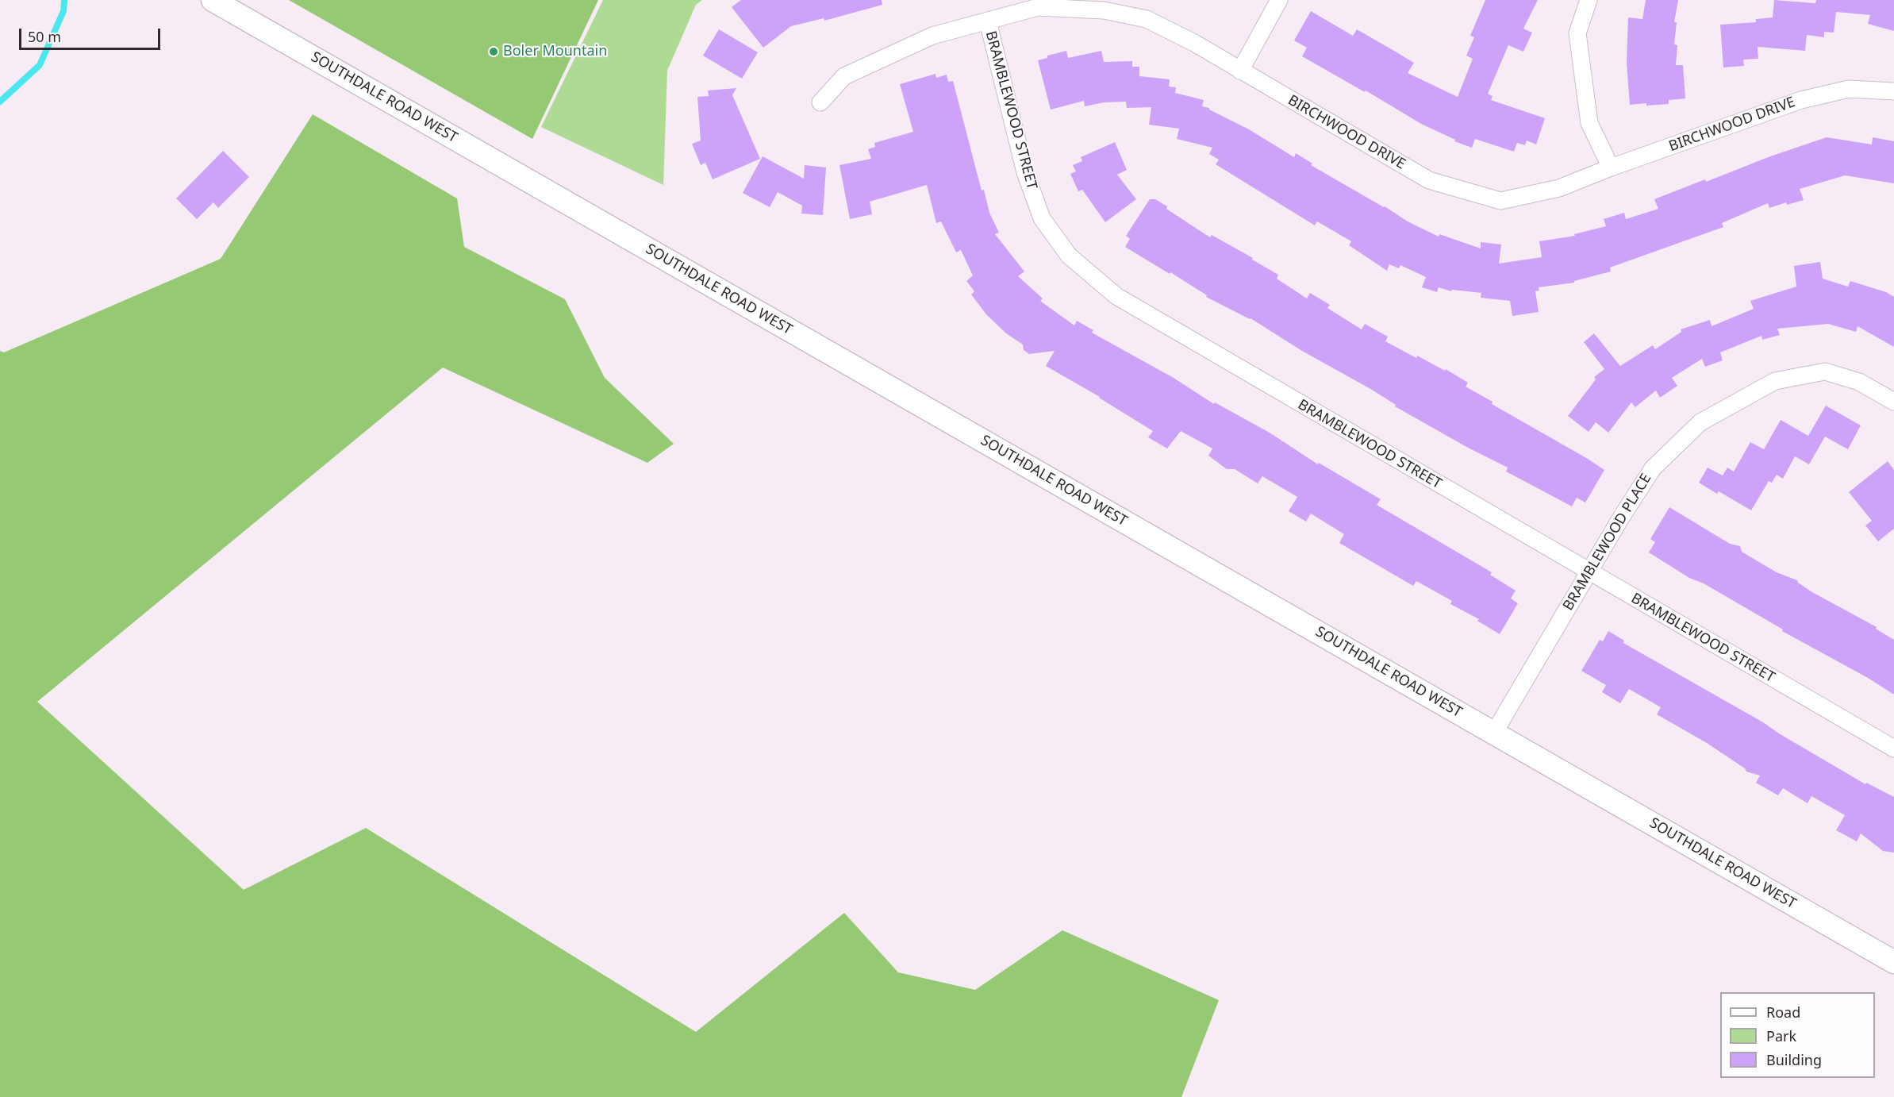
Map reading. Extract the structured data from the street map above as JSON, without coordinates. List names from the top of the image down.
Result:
{
  "streets": {
    "main road": ["SOUTHDALE ROAD WEST"],
    "street": ["BRAMBLEWOOD STREET", "BIRCHWOOD DRIVE", "BRAMBLEWOOD PLACE"]
  },
  "crossings": [
    ["SOUTHDALE ROAD WEST", "BRAMBLEWOOD PLACE"],
    ["BRAMBLEWOOD STREET", "BIRCHWOOD DRIVE"],
    ["BRAMBLEWOOD STREET", "BRAMBLEWOOD PLACE"]
  ],
  "places": ["Boler Mountain"],
  "legend": ["Road", "Park", "Building"],
  "scale_bar": "50 m"
}
